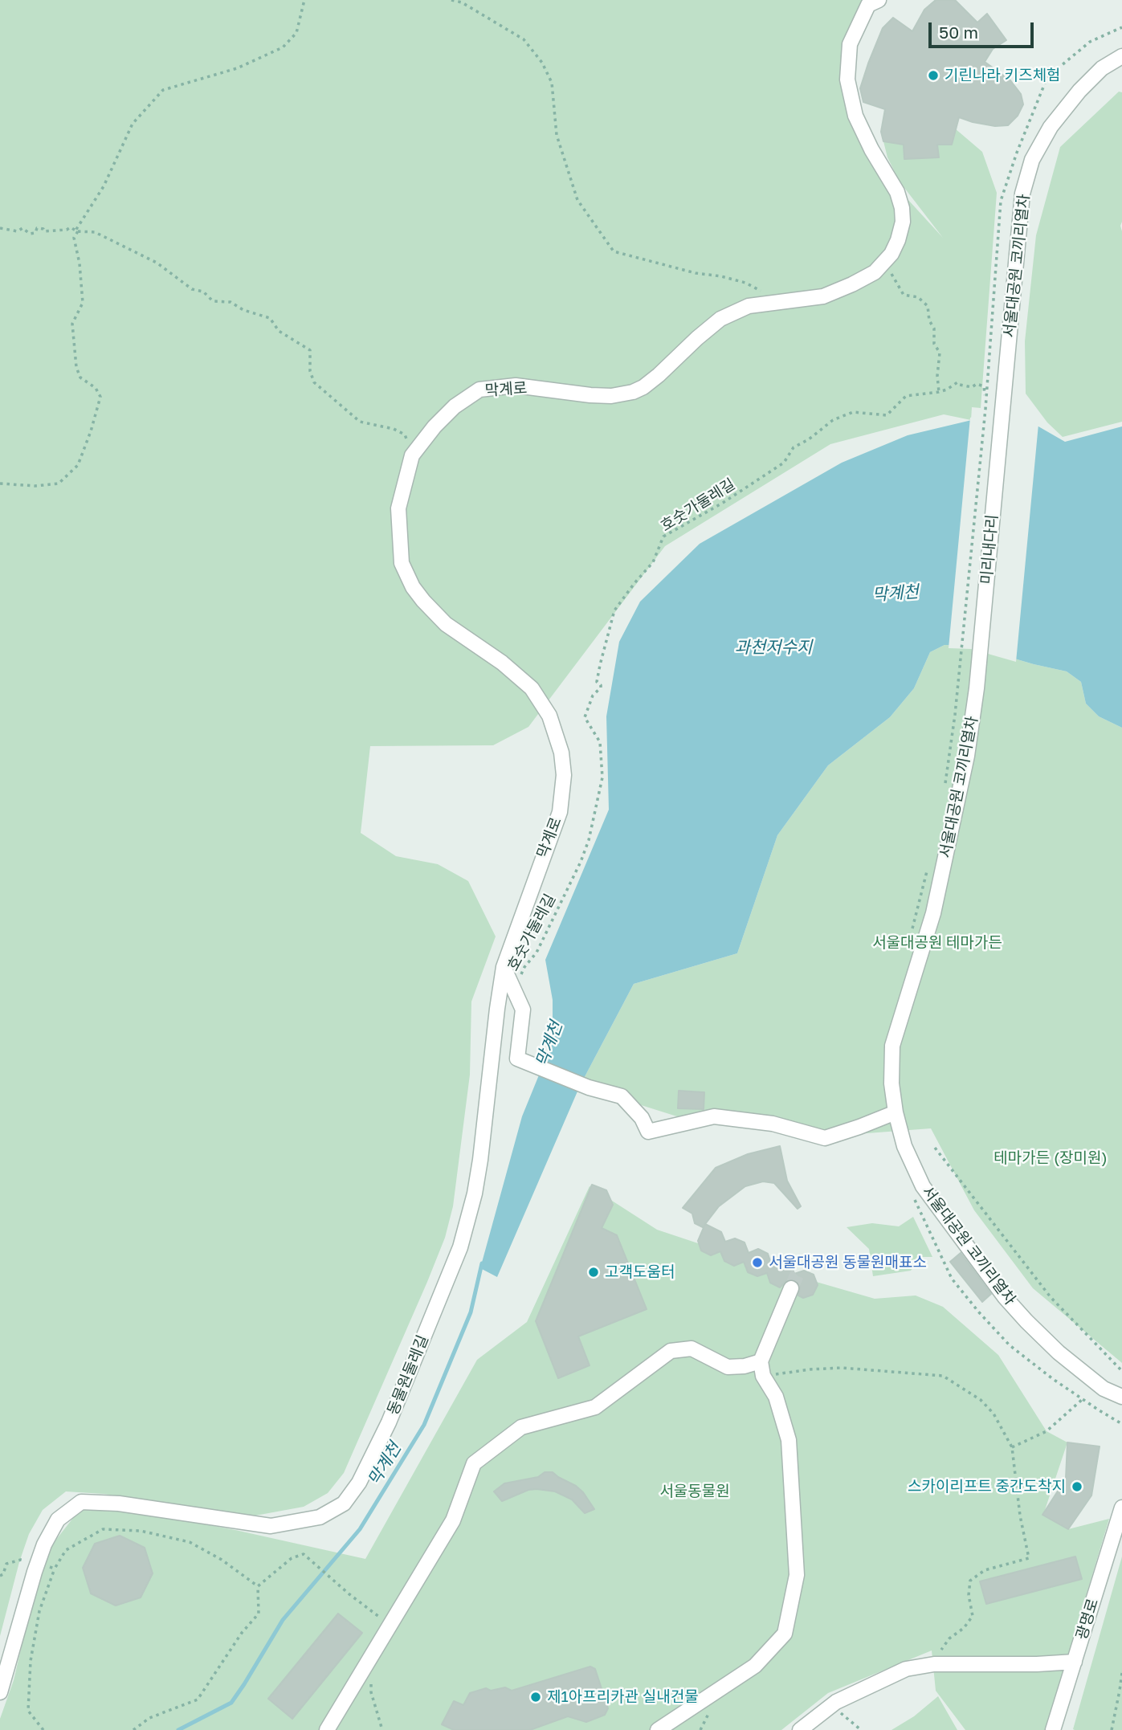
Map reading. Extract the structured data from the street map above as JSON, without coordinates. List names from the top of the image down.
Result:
{
  "streets": {
    "street": [
      "서울대공원 코끼리열차",
      "막계로",
      "미리내다리",
      "동물원둘레길",
      "광명로"
    ],
    "path": ["호숫가둘레길"]
  },
  "crossings": [
    ["서울대공원 코끼리열차", "미리내다리"],
    ["막계로", "동물원둘레길"],
    ["호숫가둘레길", "미리내다리"]
  ],
  "water": ["막계천", "과천저수지"],
  "parks": ["서울대공원 테마가든", "테마가든 (장미원)", "서울동물원"],
  "places": [
    "기린나라 키즈체험",
    "서울대공원 동물원매표소",
    "고객도움터",
    "스카이리프트 중간도착지",
    "제1아프리카관 실내건물"
  ],
  "scale_bar": "50 m"
}
